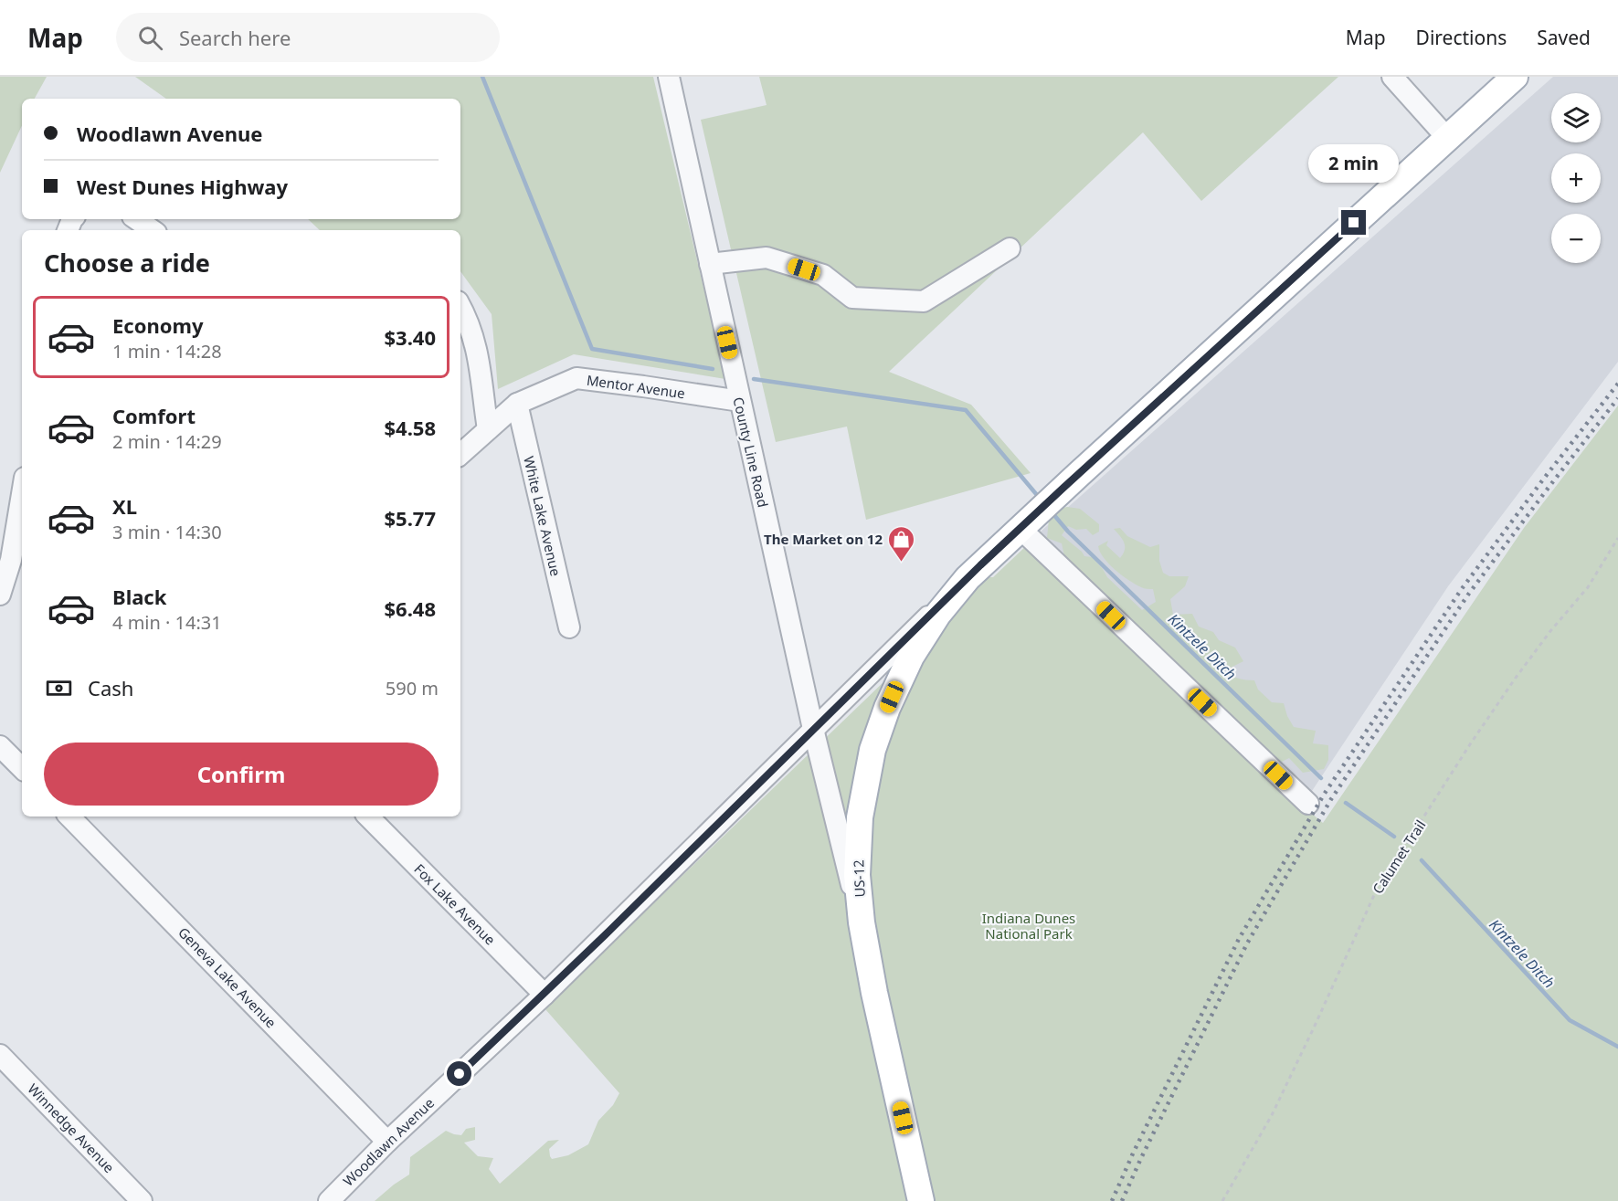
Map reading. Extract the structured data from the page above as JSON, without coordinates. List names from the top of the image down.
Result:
{
  "streets": {
    "main road": ["US-12"],
    "street": [
      "Mentor Avenue",
      "County Line Road",
      "White Lake Avenue",
      "Fox Lake Avenue",
      "Geneva Lake Avenue",
      "Winnedge Avenue",
      "Woodlawn Avenue"
    ],
    "path": ["Calumet Trail"]
  },
  "crossings": [
    ["Mentor Avenue", "County Line Road"],
    ["Mentor Avenue", "White Lake Avenue"],
    ["County Line Road", "US-12"],
    ["County Line Road", "Woodlawn Avenue"],
    ["US-12", "Woodlawn Avenue"],
    ["Fox Lake Avenue", "Woodlawn Avenue"],
    ["Geneva Lake Avenue", "Woodlawn Avenue"]
  ],
  "water": ["Kintzele Ditch"],
  "parks": ["Indiana Dunes National Park"],
  "places": {
    "shop": ["The Market on 12"]
  },
  "page": {
    "header": "Map",
    "search": "Search here",
    "nav": ["Map", "Directions", "Saved"],
    "map_buttons": ["+", "−"],
    "banner": ["Woodlawn Avenue", "West Dunes Highway"],
    "bubble": "2 min",
    "heading": "Choose a ride",
    "list": [
      {
        "name": "Economy",
        "note": "1 min · 14:28",
        "value": "$3.40"
      },
      {
        "name": "Comfort",
        "note": "2 min · 14:29",
        "value": "$4.58"
      },
      {
        "name": "XL",
        "note": "3 min · 14:30",
        "value": "$5.77"
      },
      {
        "name": "Black",
        "note": "4 min · 14:31",
        "value": "$6.48"
      }
    ],
    "pay": ["Cash", "590 m"],
    "buttons": "Confirm"
  }
}
